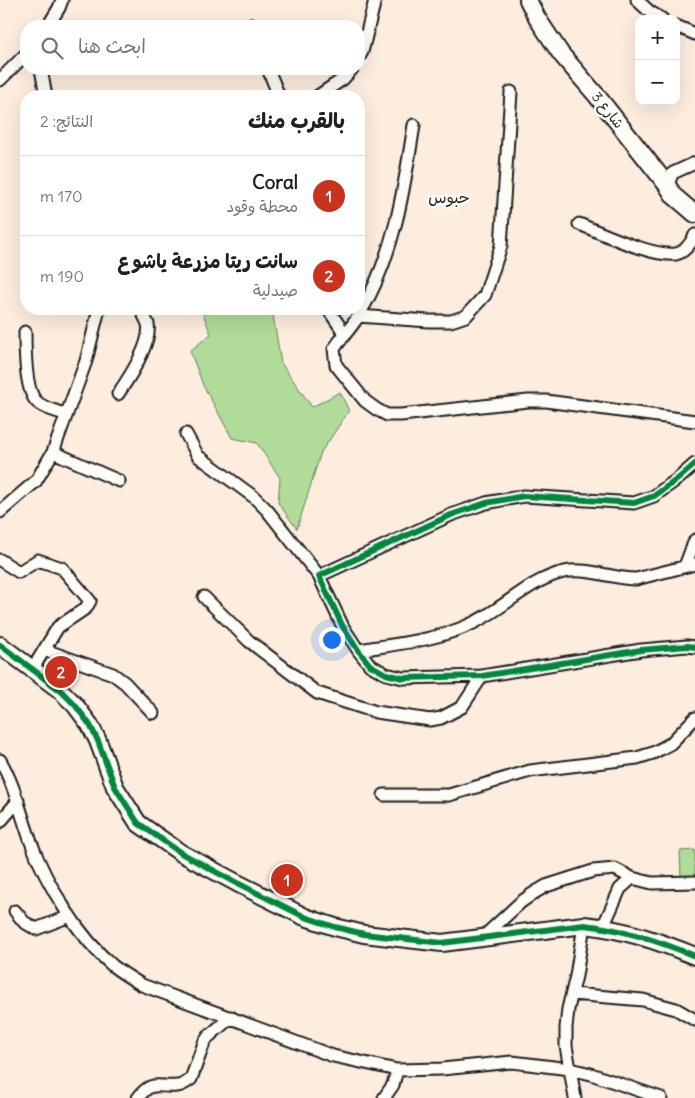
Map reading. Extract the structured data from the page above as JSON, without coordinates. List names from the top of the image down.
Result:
{
  "streets": {
    "street": ["شارع 3"]
  },
  "districts": ["حبوس"],
  "page": {
    "map_buttons": ["+", "−"],
    "search": "ابحث هنا",
    "heading": ["بالقرب منك", "النتائج: 2"],
    "list": [
      {
        "mark": "1",
        "name": "Coral",
        "note": "محطة وقود",
        "value": "170 m"
      },
      {
        "mark": "2",
        "name": "سانت ريتا مزرعة ياشوع",
        "note": "صيدلية",
        "value": "190 m"
      }
    ],
    "pins": ["2", "1"]
  }
}
